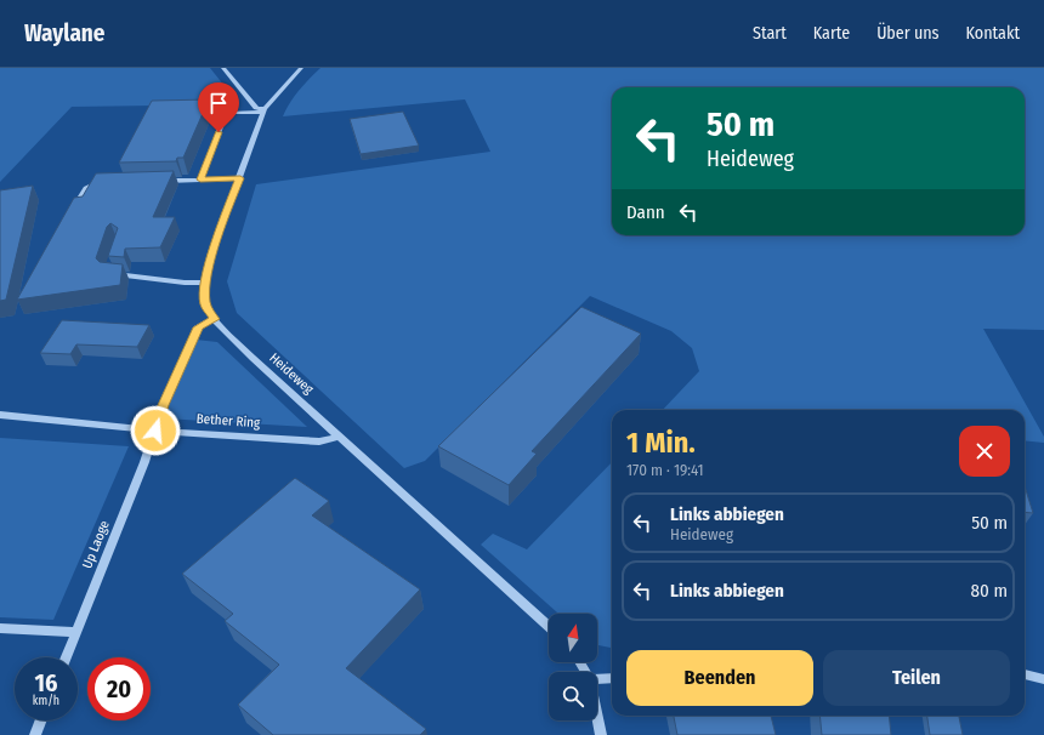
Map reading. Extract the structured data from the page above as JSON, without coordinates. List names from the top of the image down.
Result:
{
  "streets": {
    "street": ["Heideweg", "Bether Ring", "Up Laoge"]
  },
  "crossings": [
    ["Heideweg", "Bether Ring"],
    ["Heideweg", "Up Laoge"],
    ["Bether Ring", "Up Laoge"]
  ],
  "north": "top",
  "page": {
    "header": "Waylane",
    "nav": [
      "Start",
      "Karte",
      "Über uns",
      "Kontakt"
    ],
    "turn": ["50 m", "Heideweg"],
    "then": "Dann",
    "heading": ["1 Min.", "170 m · 19:41"],
    "list": [
      {
        "name": "Links abbiegen",
        "note": "Heideweg",
        "value": "50 m"
      },
      {
        "name": "Links abbiegen",
        "value": "80 m"
      }
    ],
    "buttons": ["Beenden", "Teilen"],
    "speed": "16 km/h",
    "limit": "20"
  }
}
